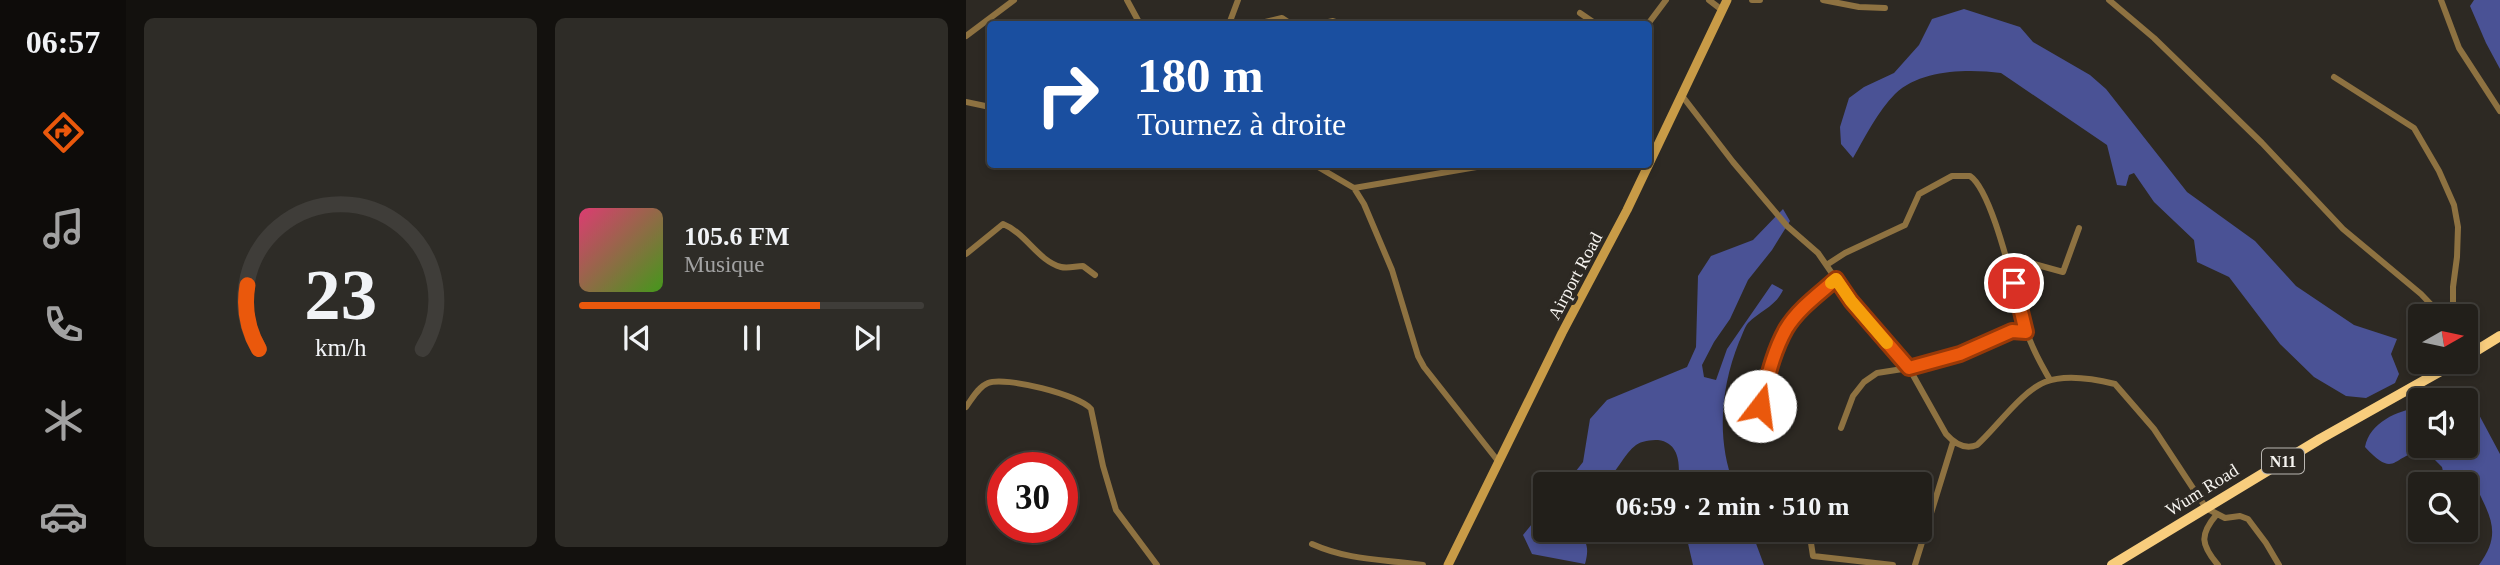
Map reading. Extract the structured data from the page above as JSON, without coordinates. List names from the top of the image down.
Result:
{
  "streets": {
    "highway": ["N11", "Wum Road"],
    "main road": ["Airport Road"]
  },
  "north": "right",
  "page": {
    "tabs": "06:57",
    "turn": ["180 m", "Tournez à droite"],
    "song": ["105.6 FM", "Musique"],
    "limit": "30",
    "trip": "06:59 · 2 min · 510 m",
    "gauge": ["23", "km/h"]
  }
}
